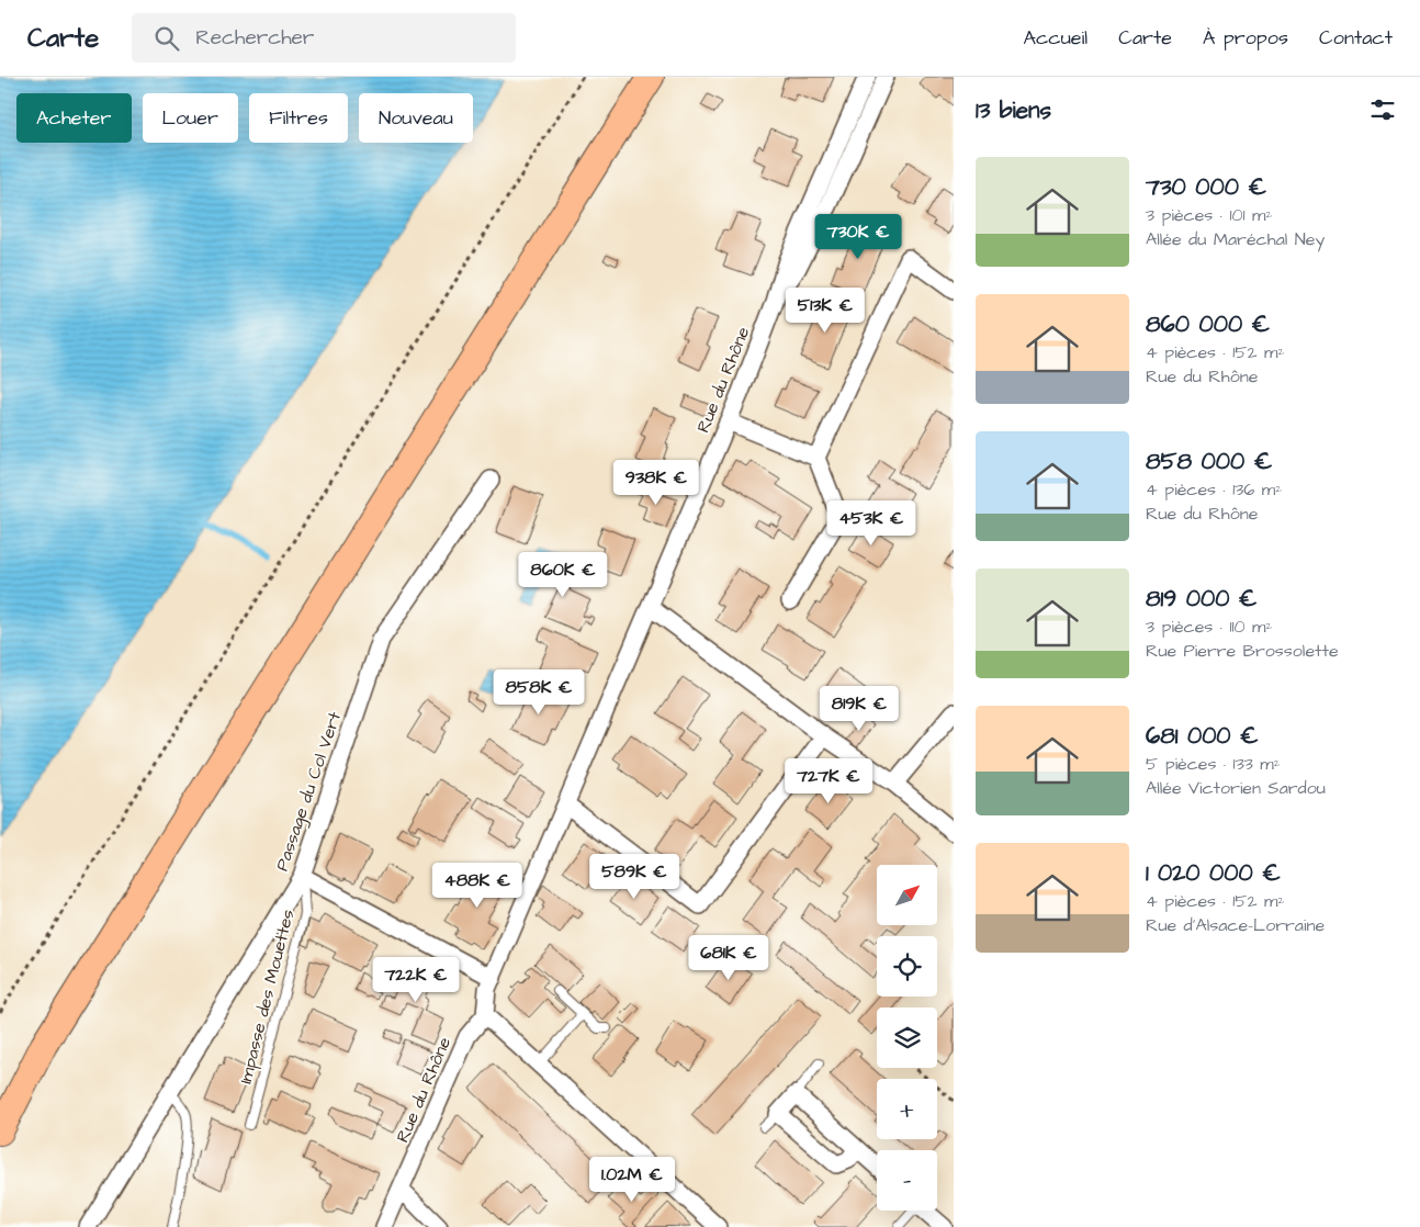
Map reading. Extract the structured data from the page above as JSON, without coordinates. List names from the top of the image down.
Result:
{
  "streets": {
    "street": ["Rue du Rhône", "Passage du Col Vert"],
    "lane": ["Impasse des Mouettes"]
  },
  "crossings": [
    ["Passage du Col Vert", "Impasse des Mouettes"]
  ],
  "north": "top right",
  "page": {
    "header": "Carte",
    "search": "Rechercher",
    "nav": [
      "Accueil",
      "Carte",
      "À propos",
      "Contact"
    ],
    "heading": "13 biens",
    "chip": [
      "Acheter",
      "Louer",
      "Filtres",
      "Nouveau"
    ],
    "list": [
      {
        "name": "730 000 €",
        "note": "3 pièces · 101 m² · Allée du Maréchal Ney"
      },
      {
        "name": "860 000 €",
        "note": "4 pièces · 152 m² · Rue du Rhône"
      },
      {
        "name": "858 000 €",
        "note": "4 pièces · 136 m² · Rue du Rhône"
      },
      {
        "name": "819 000 €",
        "note": "3 pièces · 110 m² · Rue Pierre Brossolette"
      },
      {
        "name": "681 000 €",
        "note": "5 pièces · 133 m² · Allée Victorien Sardou"
      },
      {
        "name": "1 020 000 €",
        "note": "4 pièces · 152 m² · Rue d'Alsace-Lorraine"
      }
    ],
    "price": [
      "730K €",
      "513K €",
      "938K €",
      "453K €",
      "860K €",
      "858K €",
      "819K €",
      "727K €",
      "589K €",
      "488K €",
      "681K €",
      "722K €",
      "1.02M €"
    ],
    "map_buttons": ["+", "−"]
  }
}
